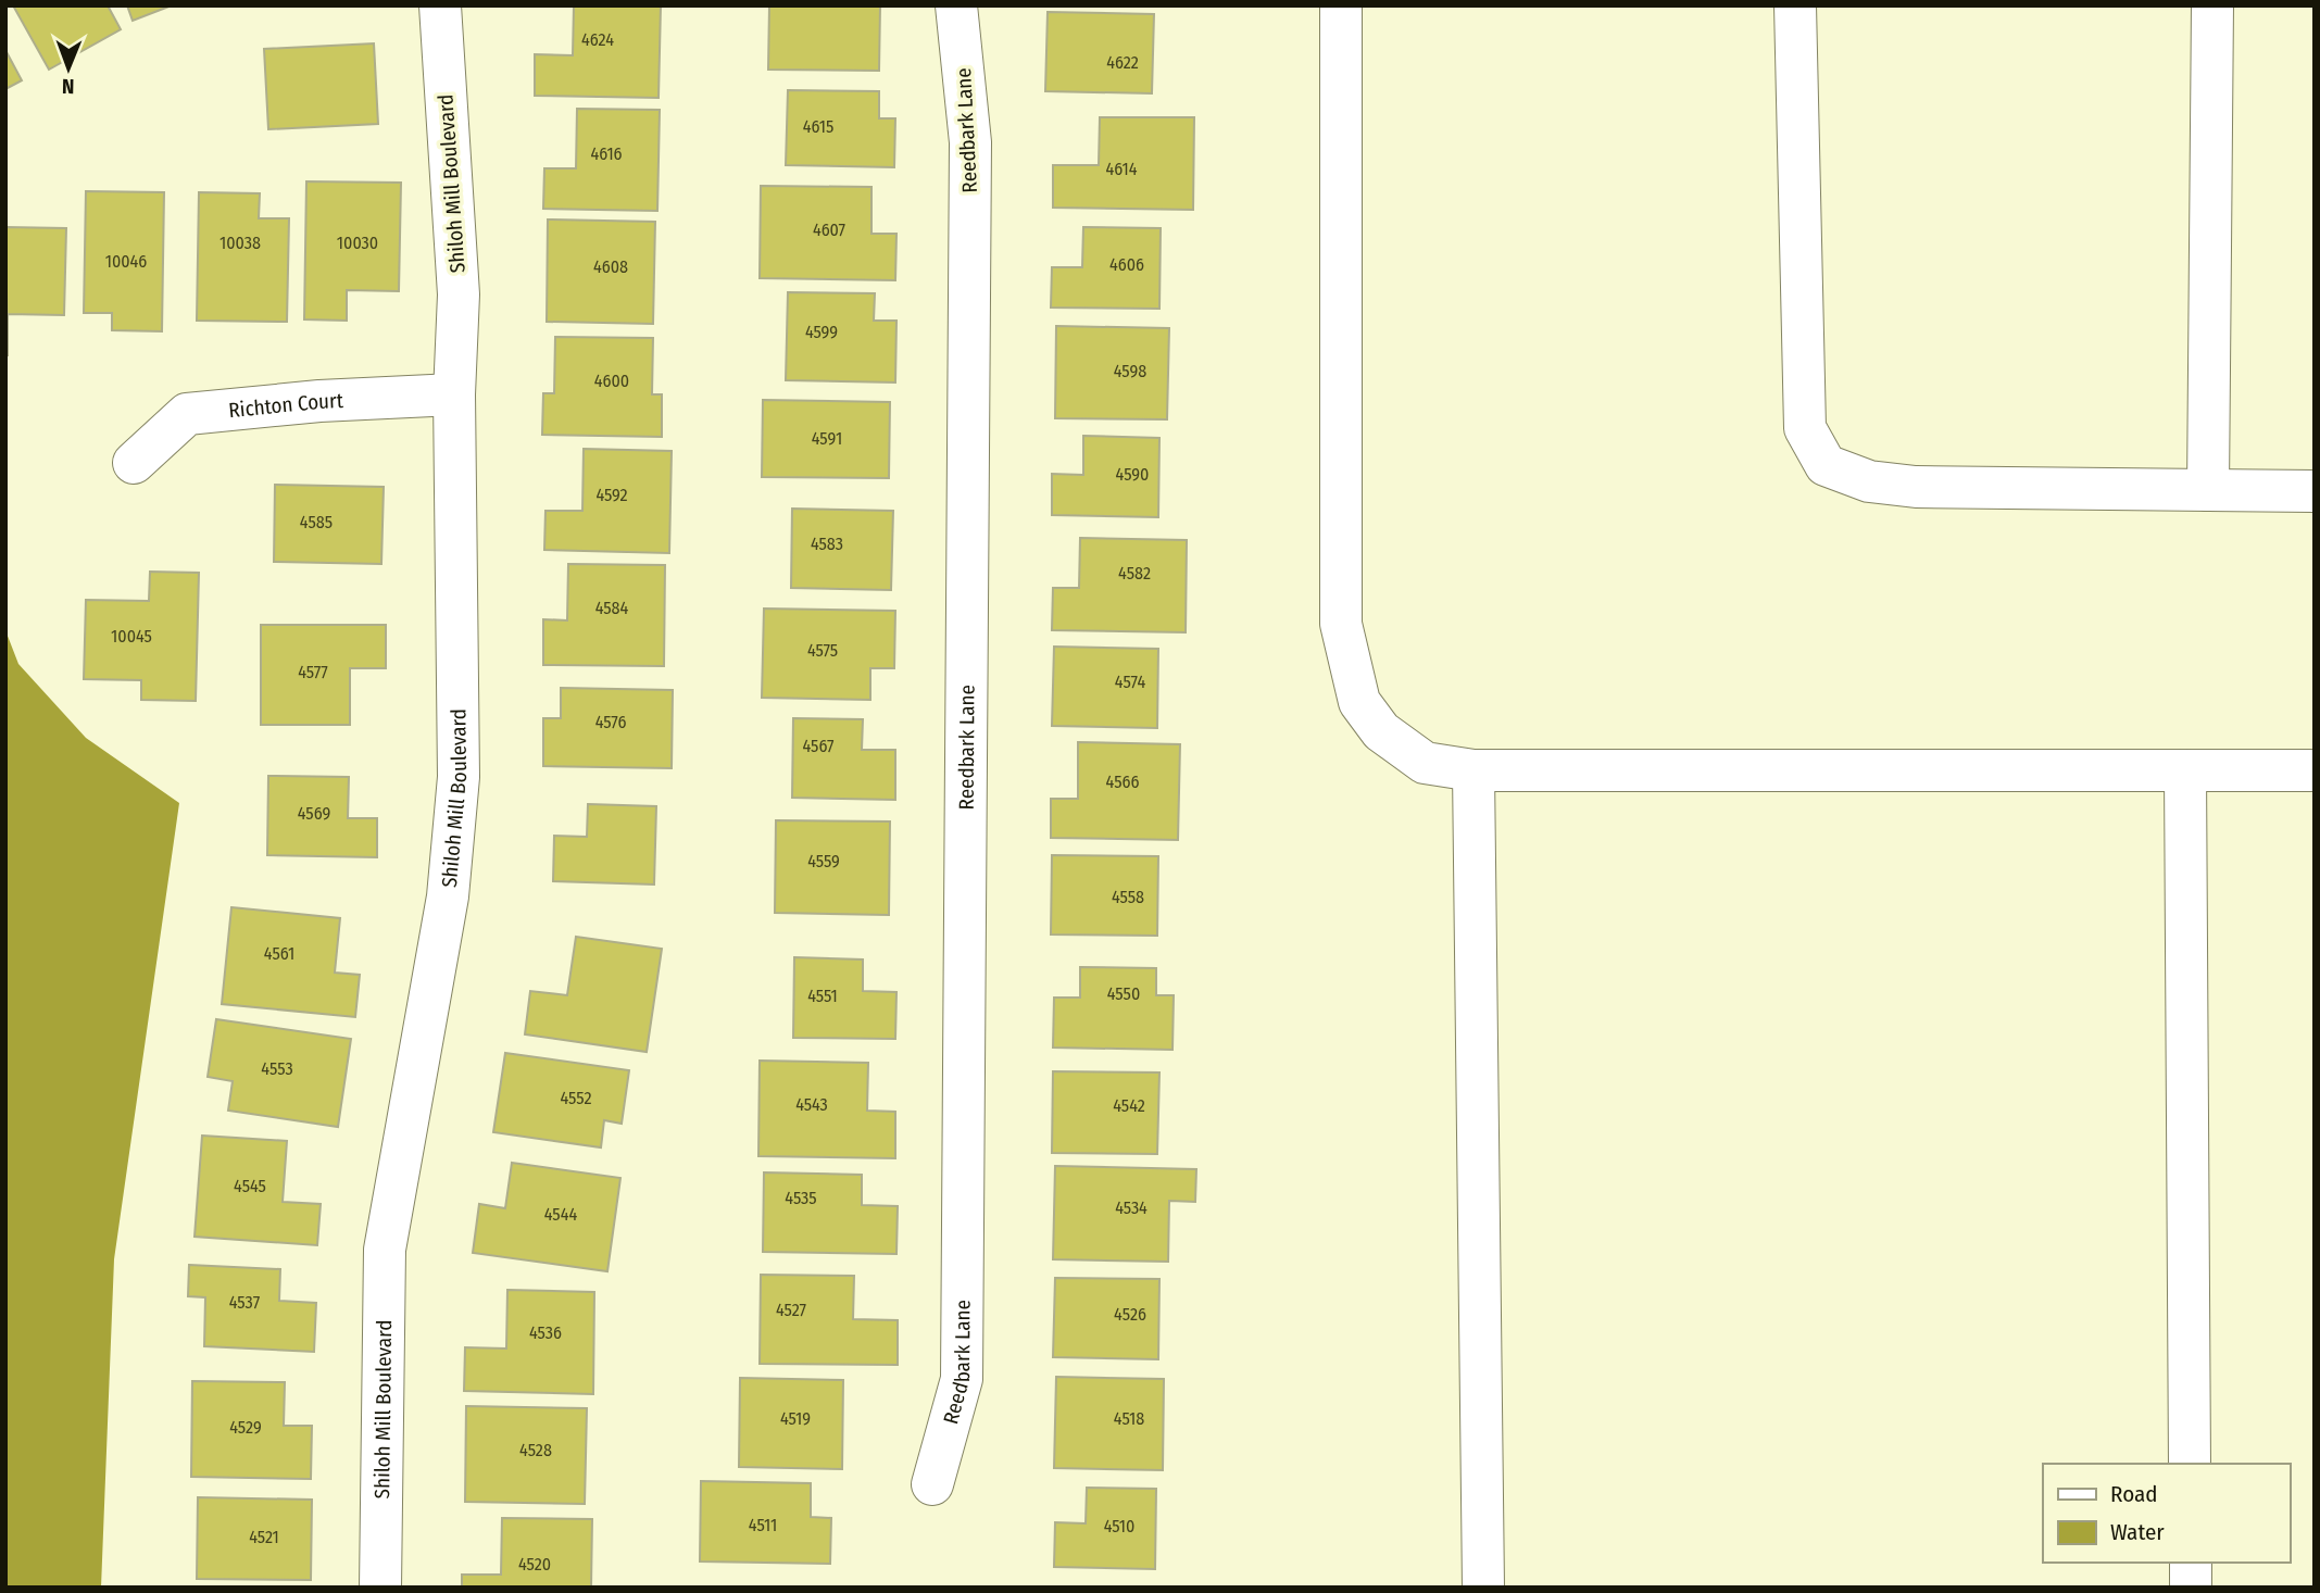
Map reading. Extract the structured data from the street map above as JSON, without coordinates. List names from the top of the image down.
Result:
{
  "streets": {
    "street": ["Reedbark Lane", "Shiloh Mill Boulevard", "Richton Court"]
  },
  "crossings": [
    ["Shiloh Mill Boulevard", "Richton Court"]
  ],
  "house_numbers": [
    "4624",
    "4622",
    "4615",
    "4616",
    "4614",
    "4607",
    "10038",
    "10030",
    "10046",
    "4606",
    "4608",
    "4599",
    "4598",
    "4600",
    "4591",
    "4590",
    "4592",
    "4585",
    "4583",
    "4582",
    "4584",
    "10045",
    "4575",
    "4577",
    "4574",
    "4576",
    "4567",
    "4566",
    "4569",
    "4559",
    "4558",
    "4561",
    "4550",
    "4551",
    "4553",
    "4552",
    "4543",
    "4542",
    "4545",
    "4535",
    "4534",
    "4544",
    "4537",
    "4527",
    "4526",
    "4536",
    "4519",
    "4518",
    "4529",
    "4528",
    "4511",
    "4510",
    "4521",
    "4520"
  ],
  "legend": ["Road", "Water"],
  "north": "bottom"
}
